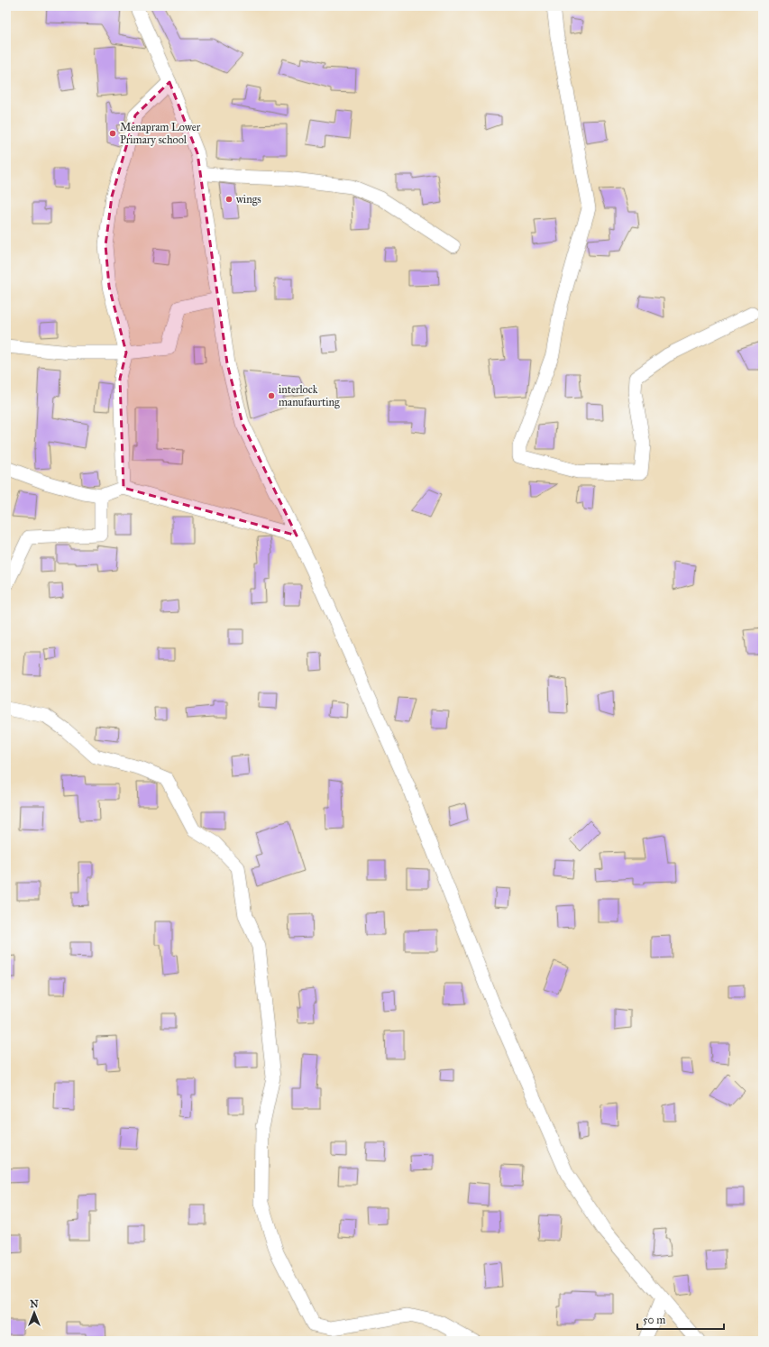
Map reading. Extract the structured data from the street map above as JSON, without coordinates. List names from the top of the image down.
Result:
{
  "places": ["Menapram Lower Primary school", "wings", "interlock manufaurting"],
  "scale_bar": "50 m",
  "north": "top"
}
